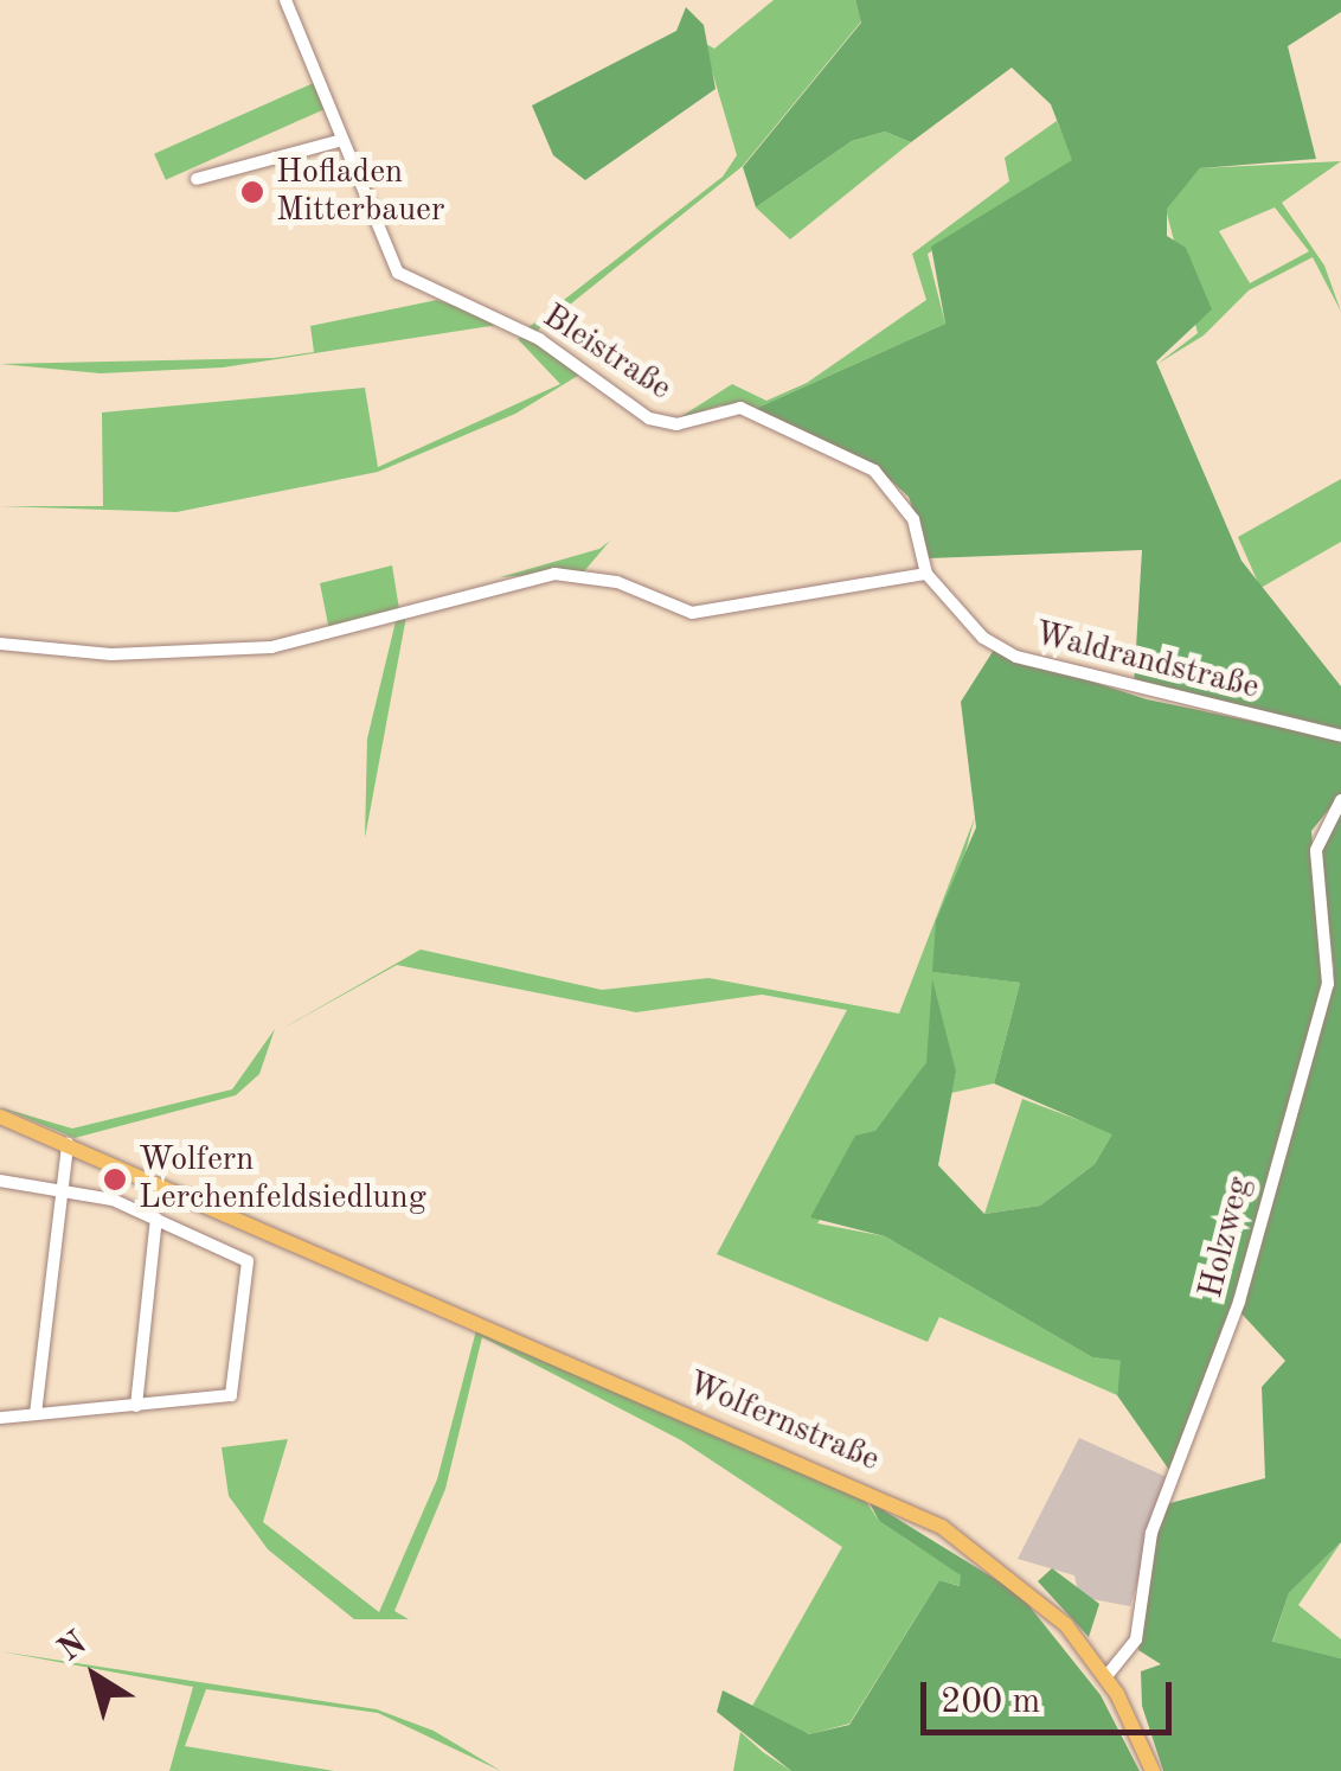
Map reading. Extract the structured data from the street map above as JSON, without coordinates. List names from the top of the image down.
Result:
{
  "streets": {
    "main road": ["Wolfernstraße"],
    "street": ["Bleistraße", "Waldrandstraße", "Holzweg"]
  },
  "crossings": [
    ["Bleistraße", "Waldrandstraße"],
    ["Holzweg", "Wolfernstraße"]
  ],
  "places": ["Hofladen Mitterbauer", "Wolfern Lerchenfeldsiedlung"],
  "scale_bar": "200 m",
  "north": "top left"
}
